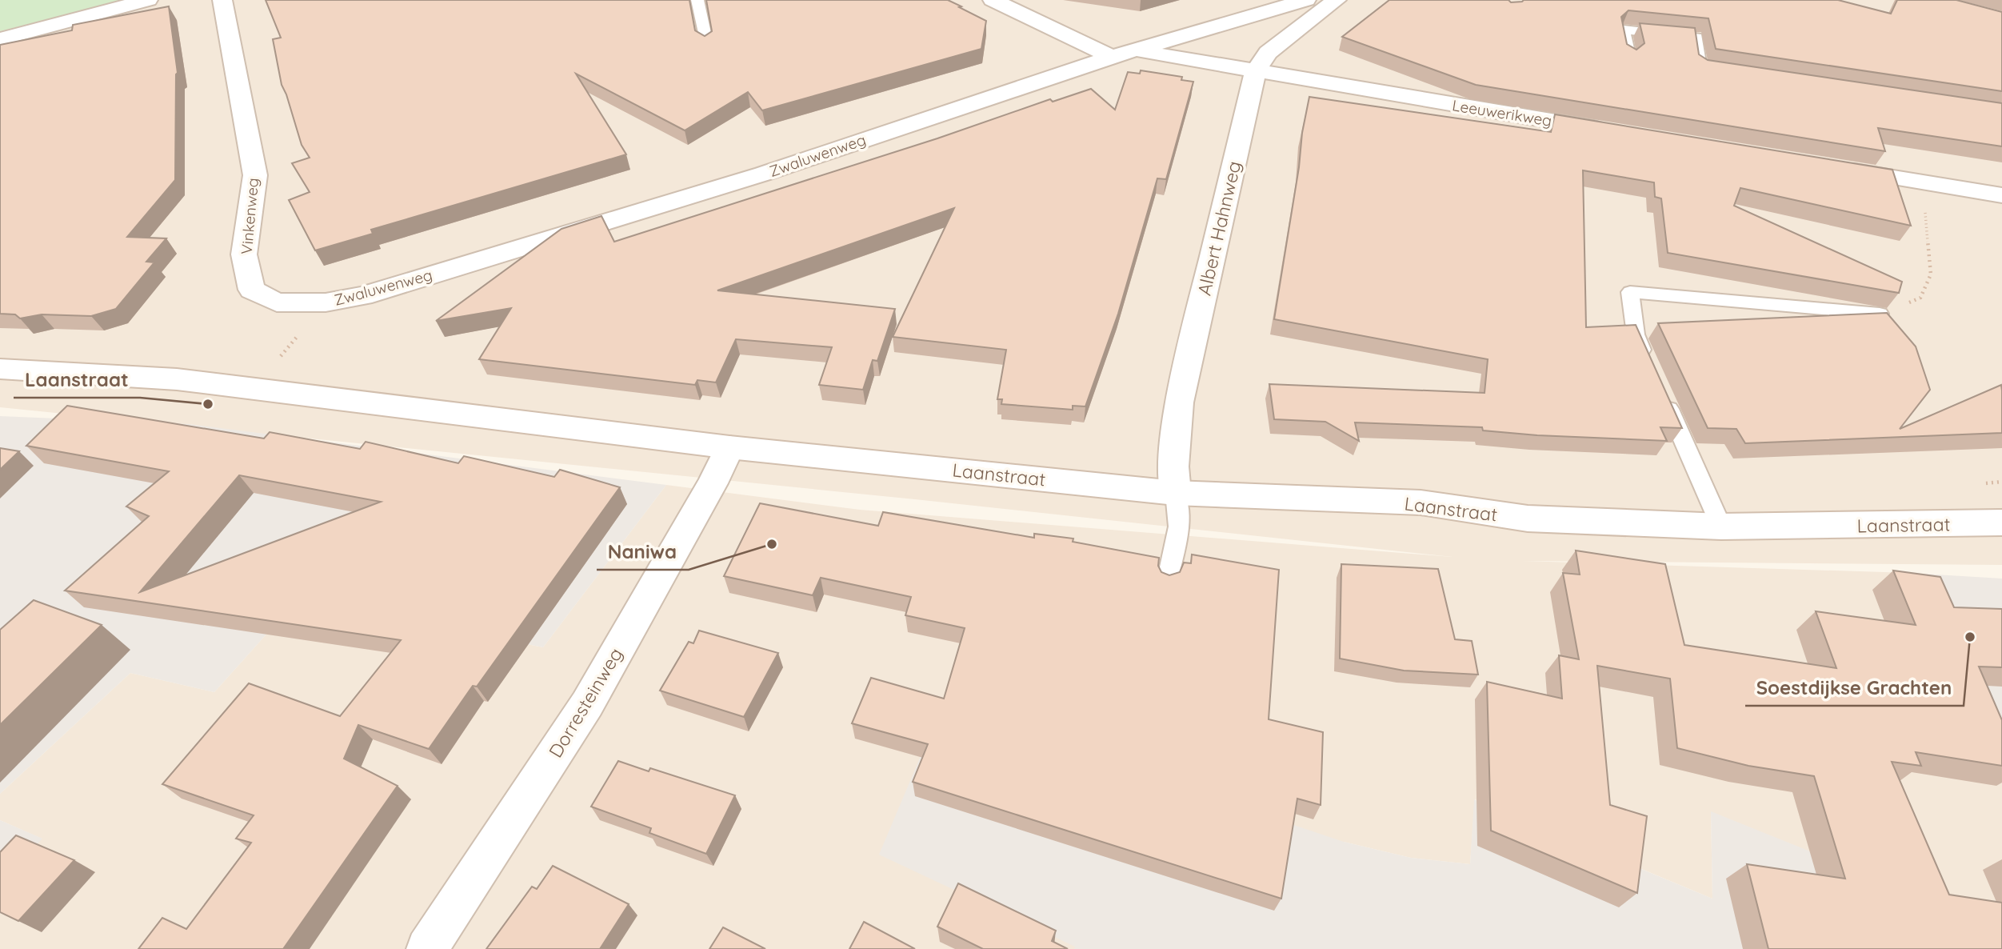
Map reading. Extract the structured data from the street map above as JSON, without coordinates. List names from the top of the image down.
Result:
{
  "streets": {
    "street": [
      "Leeuwerikweg",
      "Zwaluwenweg",
      "Vinkenweg",
      "Albert Hahnweg",
      "Laanstraat",
      "Dorresteinweg"
    ]
  },
  "crossings": [
    ["Leeuwerikweg", "Zwaluwenweg"],
    ["Leeuwerikweg", "Albert Hahnweg"],
    ["Zwaluwenweg", "Vinkenweg"],
    ["Albert Hahnweg", "Laanstraat"],
    ["Laanstraat", "Dorresteinweg"]
  ],
  "places": ["Laanstraat", "Naniwa", "Soestdijkse Grachten"]
}
